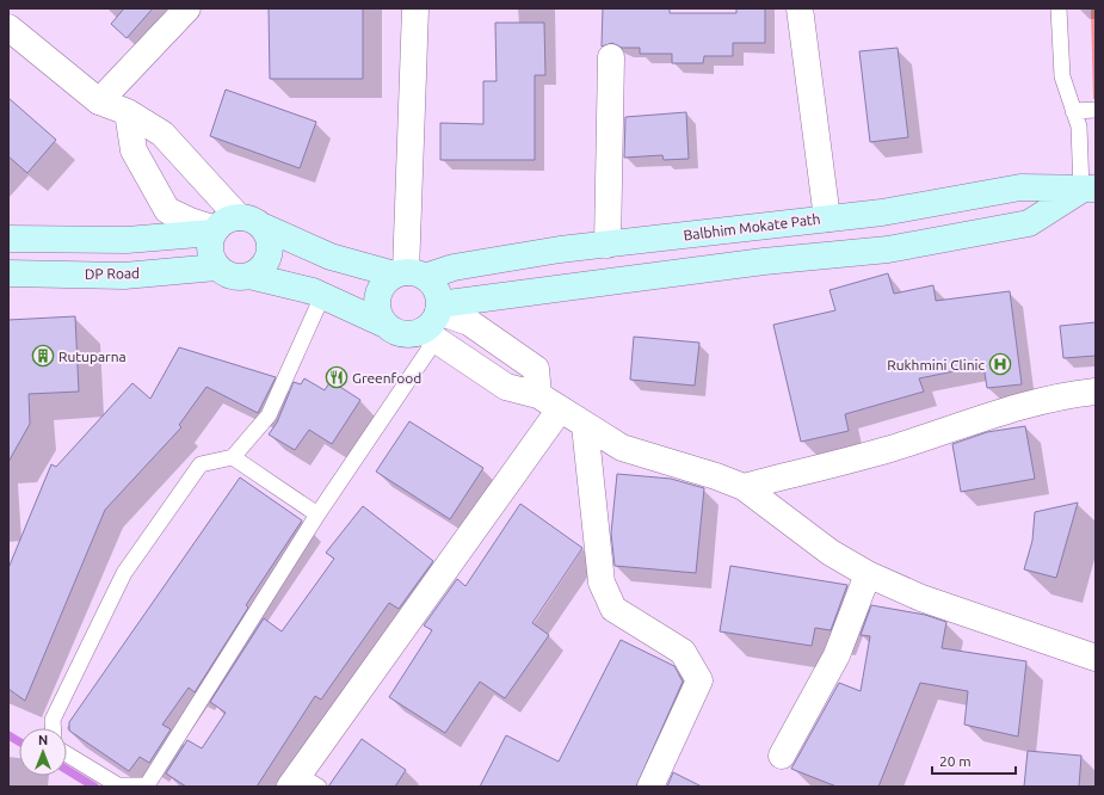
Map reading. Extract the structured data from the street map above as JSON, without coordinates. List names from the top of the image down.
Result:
{
  "streets": {
    "main road": ["Balbhim Mokate Path", "DP Road"]
  },
  "places": {
    "building": ["Rutuparna"],
    "hospital": ["Rukhmini Clinic"],
    "restaurant": ["Greenfood"]
  },
  "scale_bar": "20 m",
  "north": "top"
}
